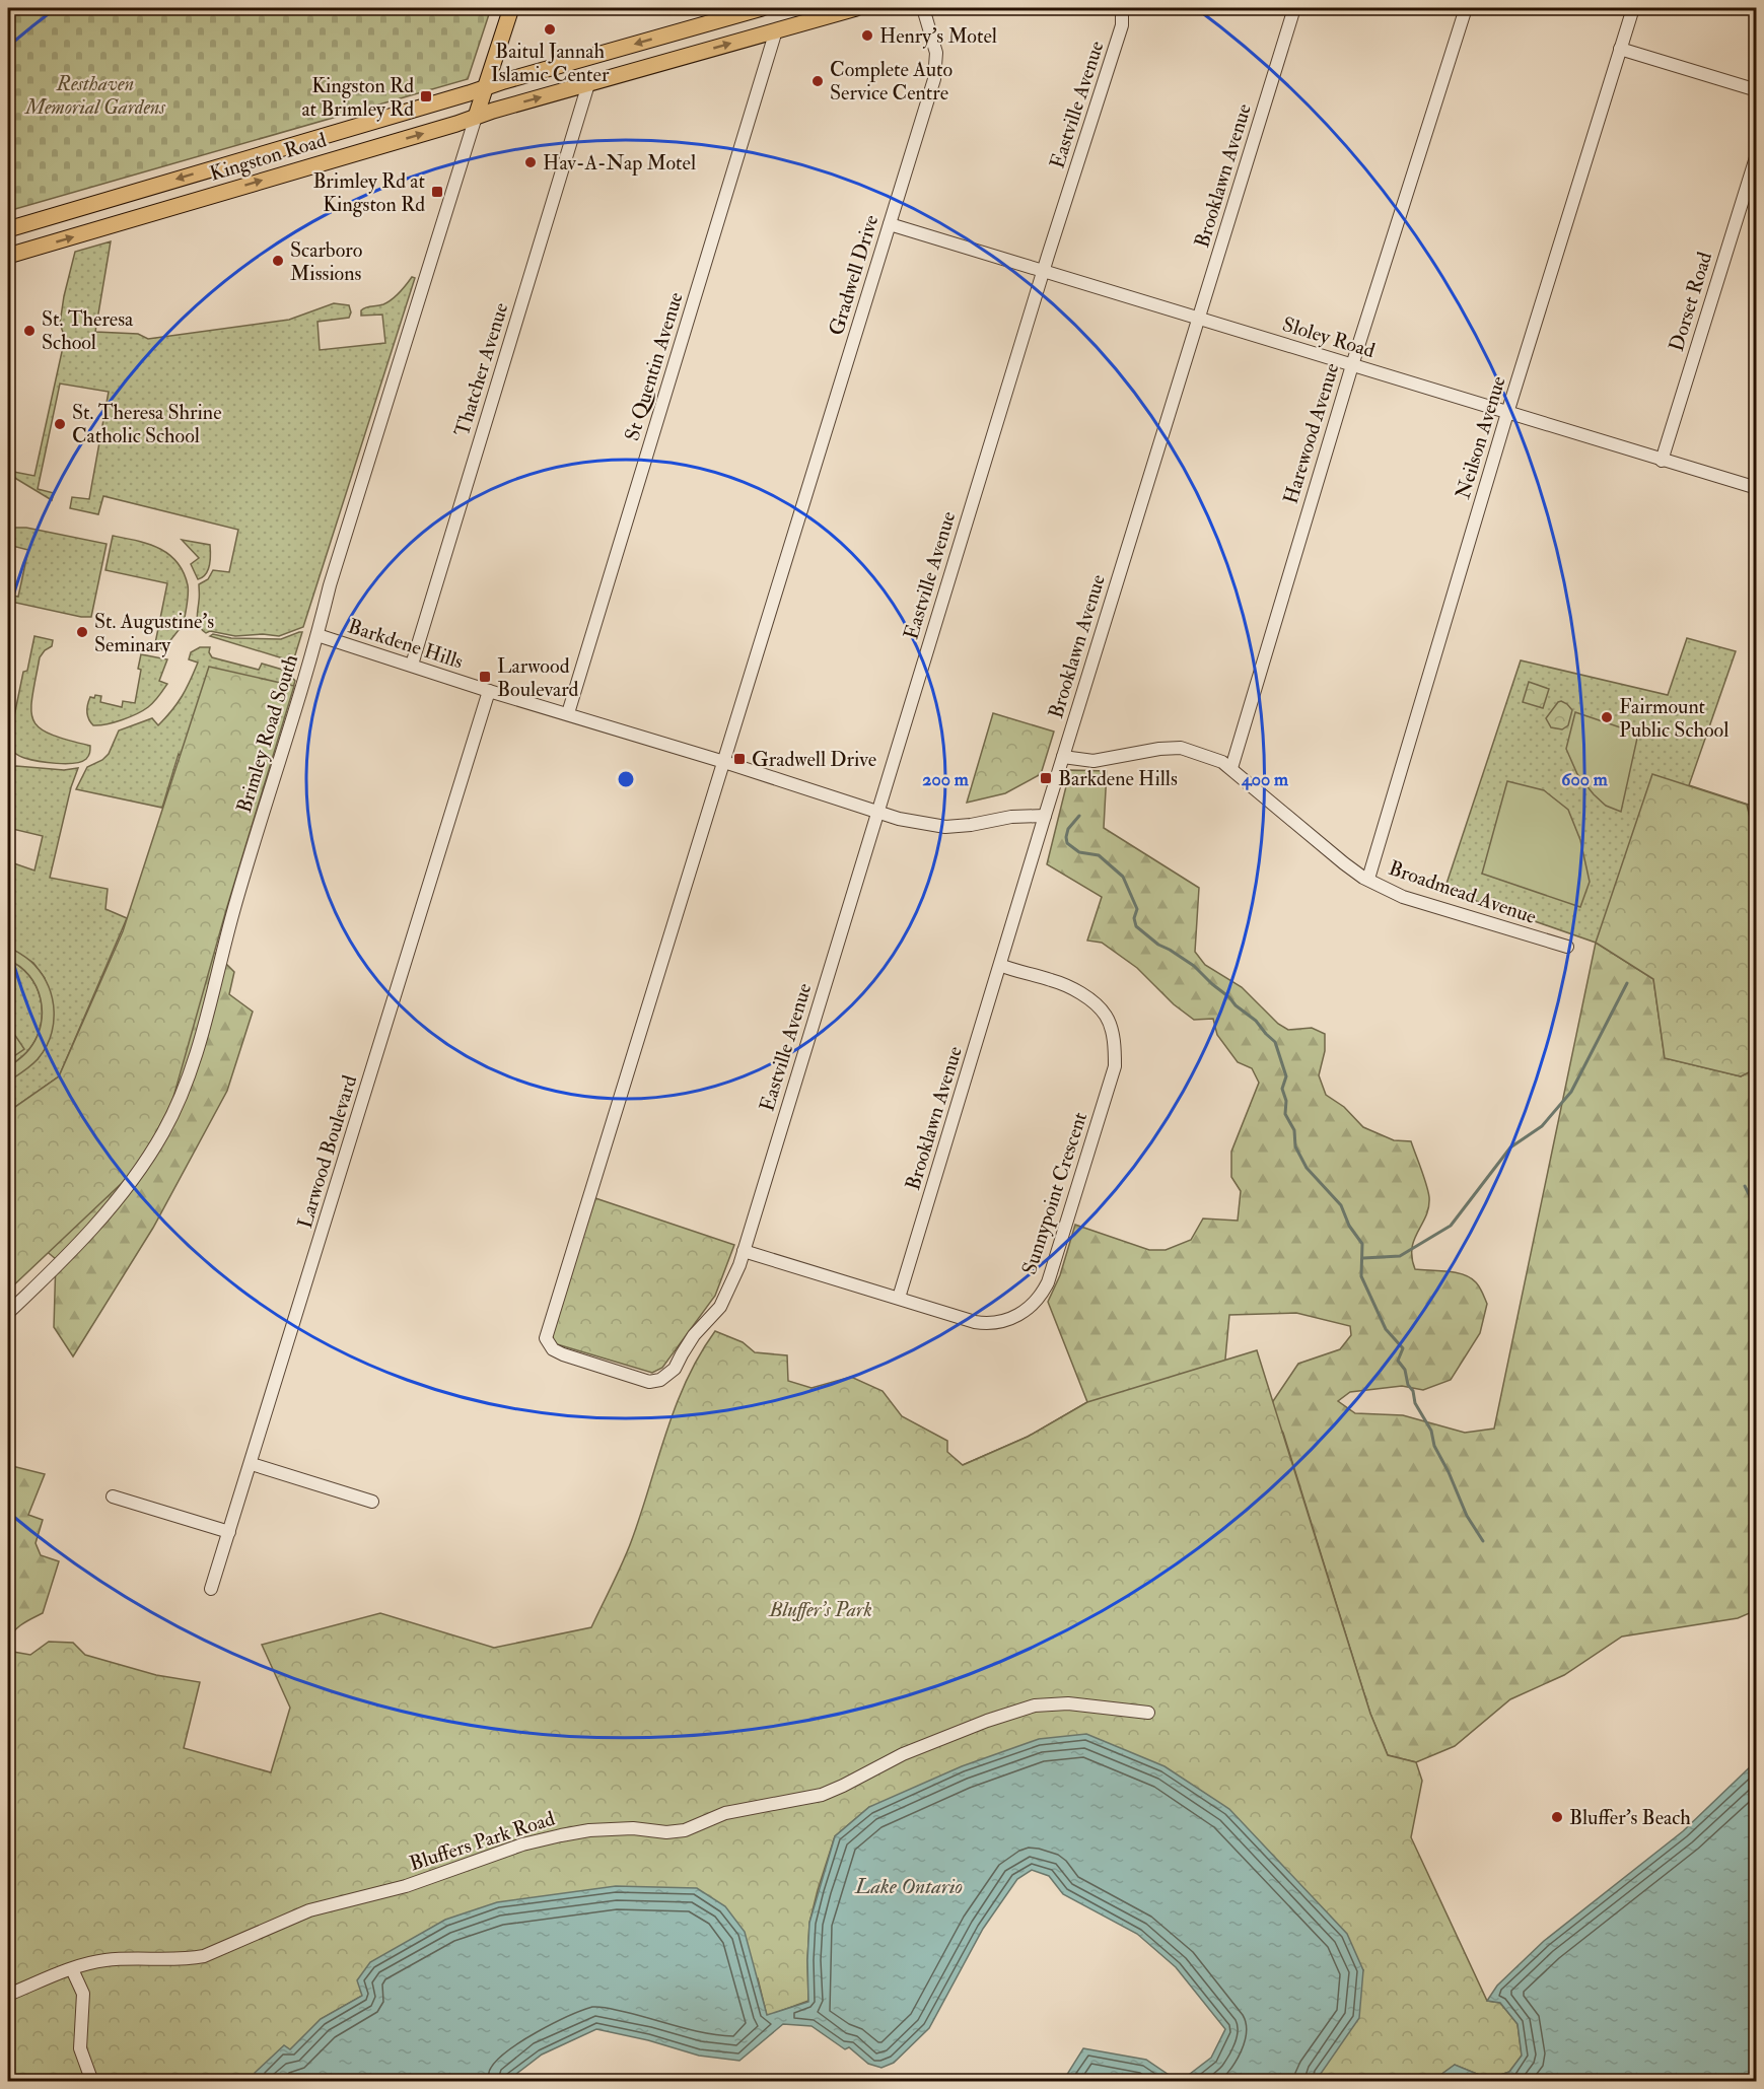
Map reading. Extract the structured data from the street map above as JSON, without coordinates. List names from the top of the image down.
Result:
{
  "streets": {
    "main road": ["Kingston Road"],
    "street": [
      "Eastville Avenue",
      "Brooklawn Avenue",
      "Gradwell Drive",
      "Dorset Road",
      "Sloley Road",
      "St Quentin Avenue",
      "Thatcher Avenue",
      "Harewood Avenue",
      "Neilson Avenue",
      "Barkdene Hills",
      "Brimley Road South",
      "Broadmead Avenue",
      "Larwood Boulevard",
      "Sunnypoint Crescent",
      "Bluffers Park Road"
    ]
  },
  "crossings": [
    ["Eastville Avenue", "Gradwell Drive"],
    ["Eastville Avenue", "Sloley Road"],
    ["Eastville Avenue", "Barkdene Hills"],
    ["Eastville Avenue", "Sunnypoint Crescent"],
    ["Kingston Road", "St Quentin Avenue"],
    ["Kingston Road", "Thatcher Avenue"],
    ["Kingston Road", "Brimley Road South"],
    ["Brooklawn Avenue", "Sloley Road"],
    ["Brooklawn Avenue", "Barkdene Hills"],
    ["Brooklawn Avenue", "Broadmead Avenue"],
    ["Brooklawn Avenue", "Sunnypoint Crescent"],
    ["Gradwell Drive", "Sloley Road"],
    ["Gradwell Drive", "Barkdene Hills"],
    ["Dorset Road", "Sloley Road"],
    ["Sloley Road", "Harewood Avenue"],
    ["Sloley Road", "Neilson Avenue"],
    ["St Quentin Avenue", "Barkdene Hills"],
    ["Thatcher Avenue", "Barkdene Hills"],
    ["Harewood Avenue", "Broadmead Avenue"],
    ["Neilson Avenue", "Broadmead Avenue"],
    ["Barkdene Hills", "Brimley Road South"],
    ["Barkdene Hills", "Larwood Boulevard"]
  ],
  "water": ["Lake Ontario"],
  "parks": ["Resthaven Memorial Gardens", "Bluffer's Park"],
  "places": {
    "other": [
      "Baitul Jannah Islamic Center",
      "Henry's Motel",
      "Complete Auto Service Centre",
      "Hav-A-Nap Motel",
      "Scarboro Missions",
      "St. Theresa School",
      "St. Theresa Shrine Catholic School",
      "St. Augustine's Seminary",
      "Fairmount Public School",
      "Bluffer's Beach"
    ],
    "transit": [
      "Kingston Rd at Brimley Rd",
      "Brimley Rd at Kingston Rd",
      "Larwood Boulevard",
      "Gradwell Drive",
      "Barkdene Hills"
    ]
  },
  "rings": ["200 m", "400 m", "600 m"]
}
